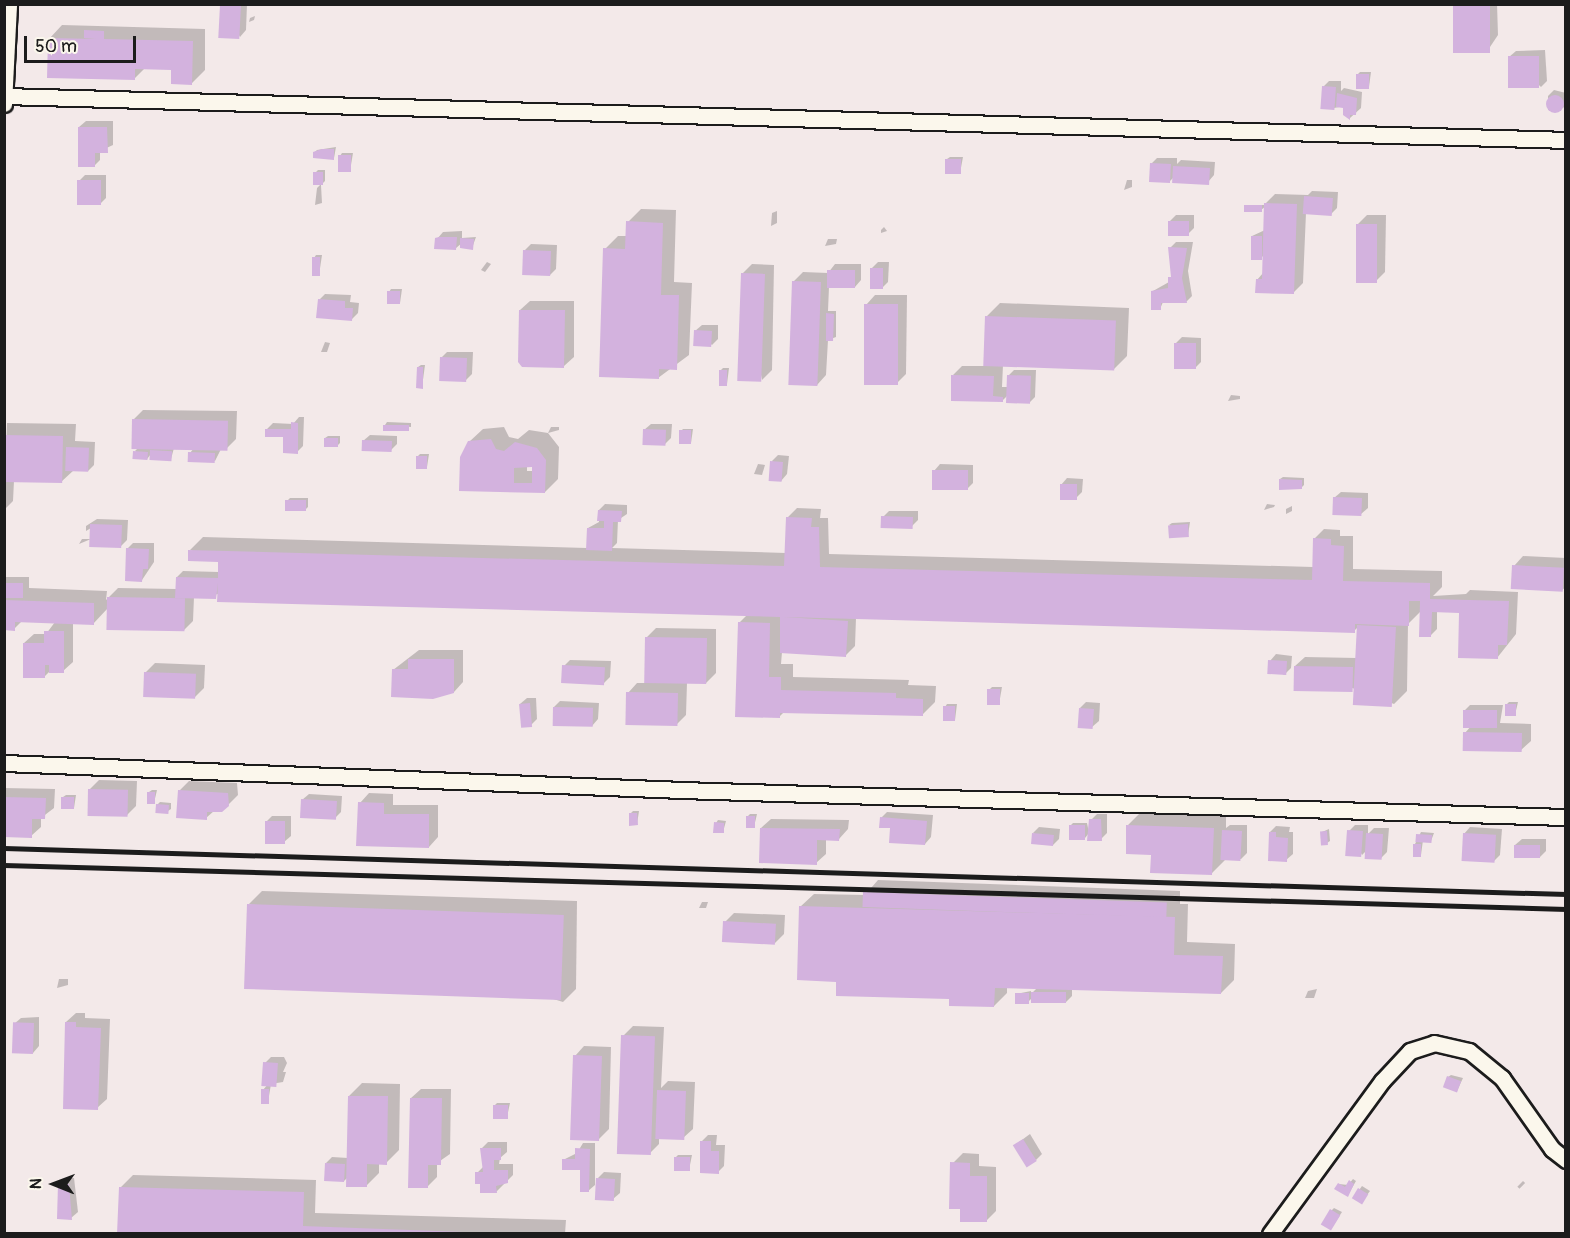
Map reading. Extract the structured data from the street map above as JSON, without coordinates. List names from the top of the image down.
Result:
{
  "scale_bar": "50 m",
  "north": "left"
}
